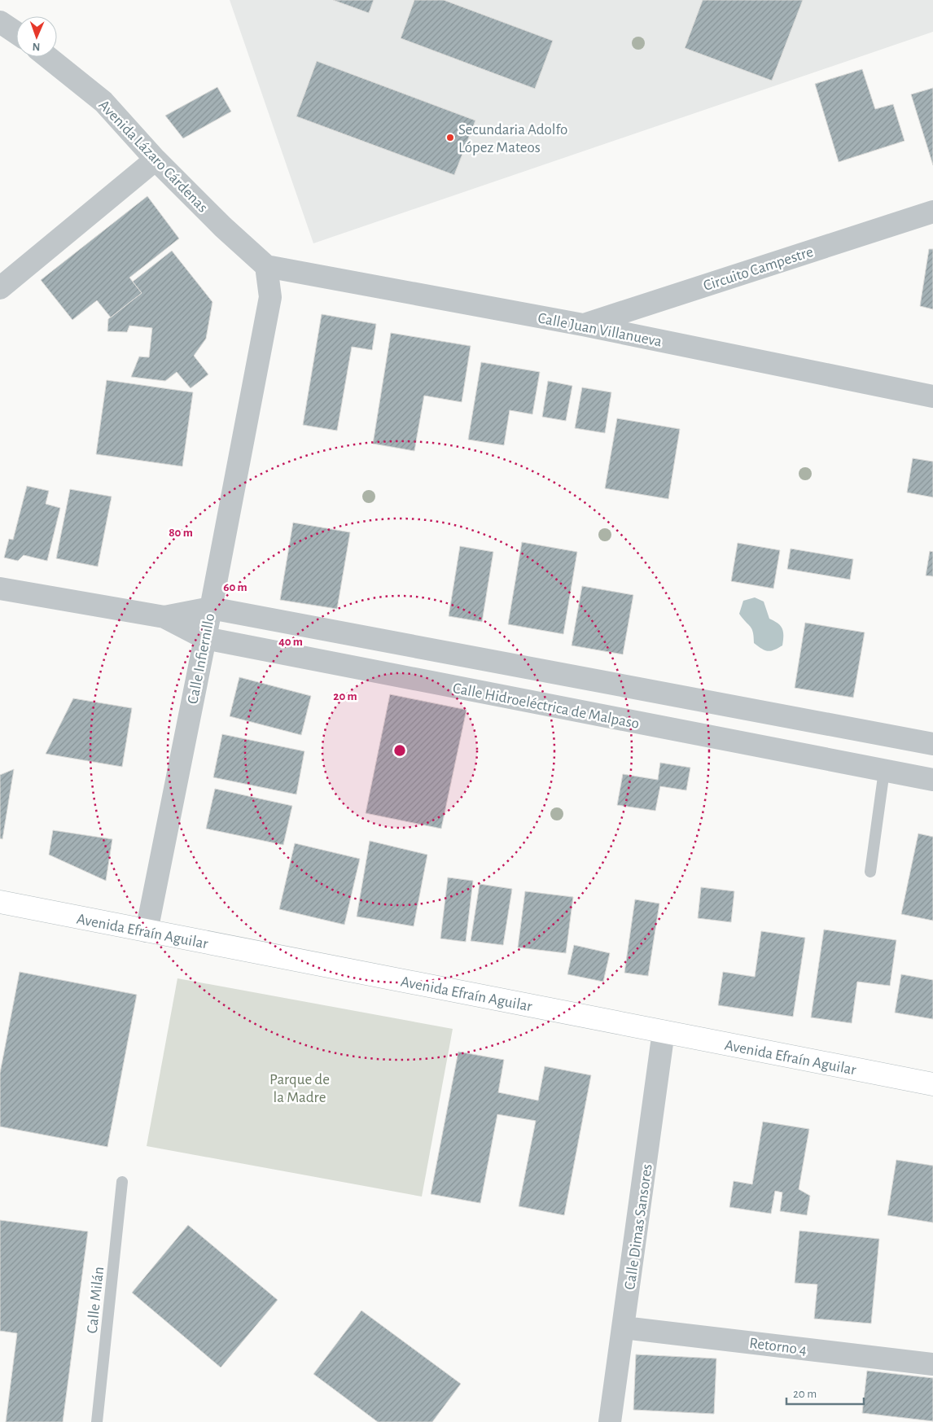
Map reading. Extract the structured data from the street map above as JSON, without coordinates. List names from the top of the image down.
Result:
{
  "streets": {
    "main road": ["Avenida Efraín Aguilar"],
    "street": [
      "Avenida Lázaro Cárdenas",
      "Circuito Campestre",
      "Calle Juan Villanueva",
      "Calle Infiernillo",
      "Calle Hidroeléctrica de Malpaso",
      "Calle Dimas Sansores",
      "Retorno 4"
    ],
    "lane": ["Calle Milán"]
  },
  "crossings": [
    ["Avenida Lázaro Cárdenas", "Calle Juan Villanueva"],
    ["Avenida Lázaro Cárdenas", "Calle Infiernillo"],
    ["Circuito Campestre", "Calle Juan Villanueva"],
    ["Calle Juan Villanueva", "Calle Infiernillo"],
    ["Calle Infiernillo", "Calle Hidroeléctrica de Malpaso"],
    ["Calle Infiernillo", "Avenida Efraín Aguilar"],
    ["Avenida Efraín Aguilar", "Calle Dimas Sansores"],
    ["Calle Dimas Sansores", "Retorno 4"]
  ],
  "parks": ["Parque de la Madre"],
  "places": ["Secundaria Adolfo López Mateos"],
  "scale_bar": "20 m",
  "north": "bottom",
  "rings": [
    "80 m",
    "60 m",
    "40 m",
    "20 m"
  ]
}
